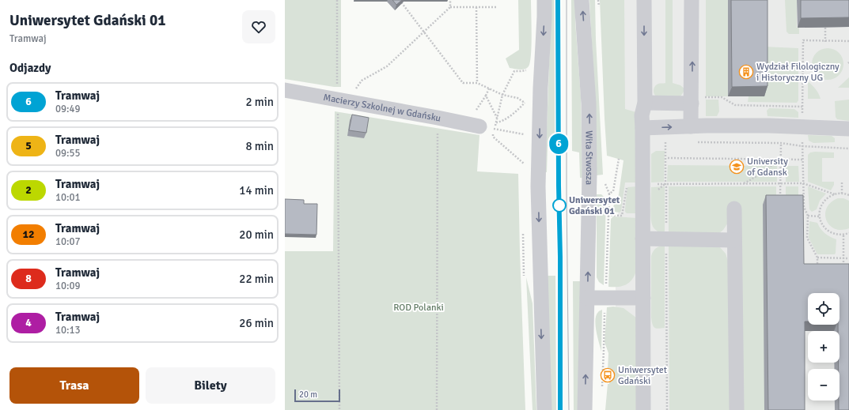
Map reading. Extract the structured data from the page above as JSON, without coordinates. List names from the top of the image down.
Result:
{
  "streets": {
    "street": ["Macierzy Szkolnej w Gdańsku", "Wita Stwosza"]
  },
  "parks": ["ROD Polanki"],
  "places": {
    "building": ["Wydział Filologiczny i Historyczny UG"],
    "school or university": ["University of Gdansk"],
    "other": ["Uniwersytet Gdański 01"],
    "bus stop": ["Uniwersytet Gdański"]
  },
  "lines": ["tram line 6"],
  "scale_bar": "20 m",
  "page": {
    "heading": [
      ["Uniwersytet Gdański 01", "Tramwaj"],
      "Odjazdy"
    ],
    "on_map": "6",
    "list": [
      {
        "mark": "6",
        "name": "Tramwaj",
        "note": "09:49",
        "value": "2 min"
      },
      {
        "mark": "5",
        "name": "Tramwaj",
        "note": "09:55",
        "value": "8 min"
      },
      {
        "mark": "2",
        "name": "Tramwaj",
        "note": "10:01",
        "value": "14 min"
      },
      {
        "mark": "12",
        "name": "Tramwaj",
        "note": "10:07",
        "value": "20 min"
      },
      {
        "mark": "8",
        "name": "Tramwaj",
        "note": "10:09",
        "value": "22 min"
      },
      {
        "mark": "4",
        "name": "Tramwaj",
        "note": "10:13",
        "value": "26 min"
      }
    ],
    "map_buttons": ["+", "−"],
    "buttons": ["Trasa", "Bilety"],
    "scale": "20 m"
  }
}
